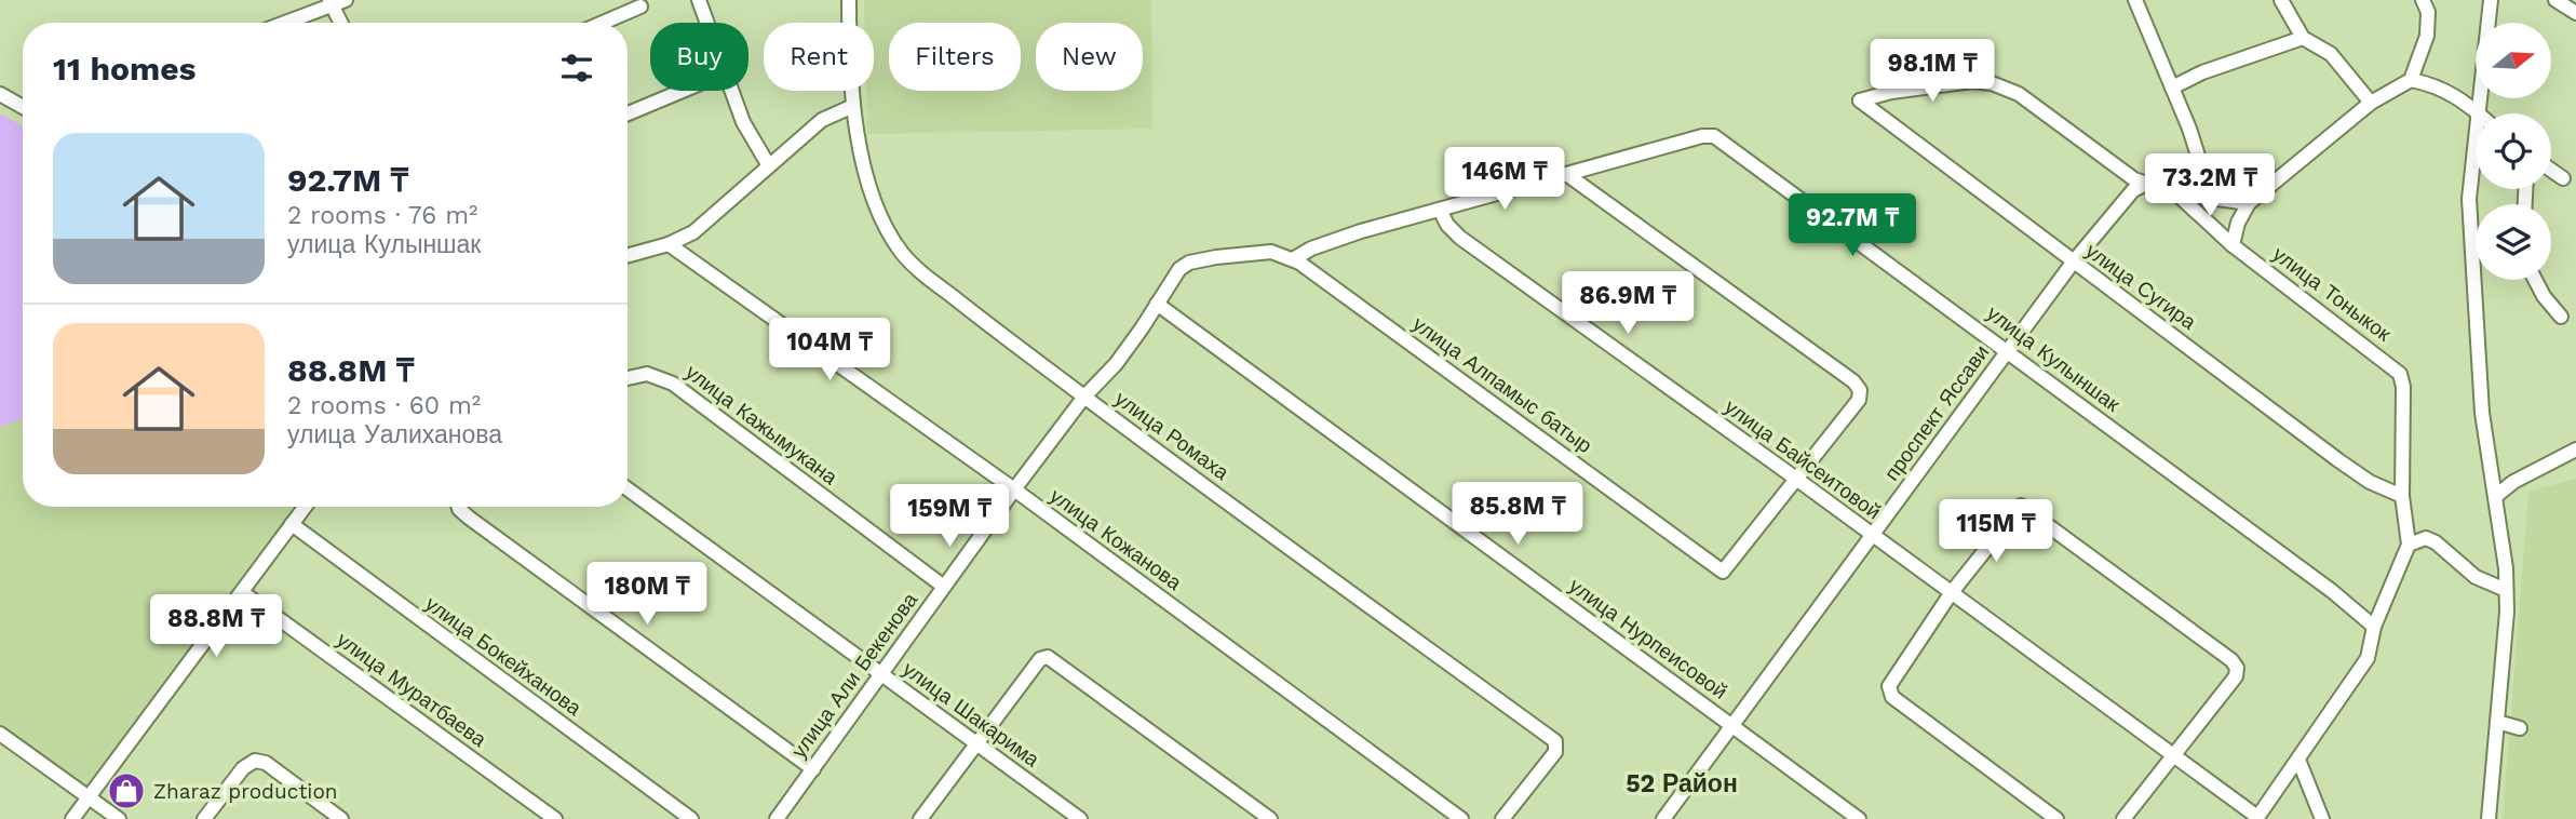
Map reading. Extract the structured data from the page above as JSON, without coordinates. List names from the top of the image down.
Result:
{
  "streets": {
    "street": [
      "улица Сугира",
      "улица Тоныкок",
      "улица Кулыншак",
      "улица Алпамыс батыр",
      "проспект Яссави",
      "улица Кажымукана",
      "улица Ромаха",
      "улица Байсеитовой",
      "улица Кожанова",
      "улица Нурпеисовой",
      "улица Бокейханова",
      "улица Али Бекенова",
      "улица Муратбаева",
      "улица Шакарима"
    ]
  },
  "crossings": [
    ["улица Сугира", "улица Тоныкок"],
    ["улица Сугира", "проспект Яссави"],
    ["улица Тоныкок", "проспект Яссави"],
    ["улица Кулыншак", "проспект Яссави"],
    ["улица Алпамыс батыр", "улица Байсеитовой"],
    ["улица Алпамыс батыр", "улица Али Бекенова"],
    ["проспект Яссави", "улица Байсеитовой"],
    ["проспект Яссави", "улица Нурпеисовой"],
    ["улица Кажымукана", "улица Али Бекенова"],
    ["улица Ромаха", "улица Али Бекенова"],
    ["улица Кожанова", "улица Али Бекенова"],
    ["улица Нурпеисовой", "улица Али Бекенова"],
    ["улица Али Бекенова", "улица Шакарима"]
  ],
  "districts": ["52 Район"],
  "places": {
    "shop": ["Zharaz production"]
  },
  "north": "right",
  "page": {
    "chip": [
      "Buy",
      "Rent",
      "Filters",
      "New"
    ],
    "heading": "11 homes",
    "price": [
      "98.1M ₸",
      "146M ₸",
      "73.2M ₸",
      "92.7M ₸",
      "86.9M ₸",
      "104M ₸",
      "85.8M ₸",
      "159M ₸",
      "115M ₸",
      "180M ₸",
      "88.8M ₸"
    ],
    "list": [
      {
        "name": "92.7M ₸",
        "note": "2 rooms · 76 m² · улица Кулыншак"
      },
      {
        "name": "88.8M ₸",
        "note": "2 rooms · 60 m² · улица Уалиханова"
      }
    ]
  }
}
